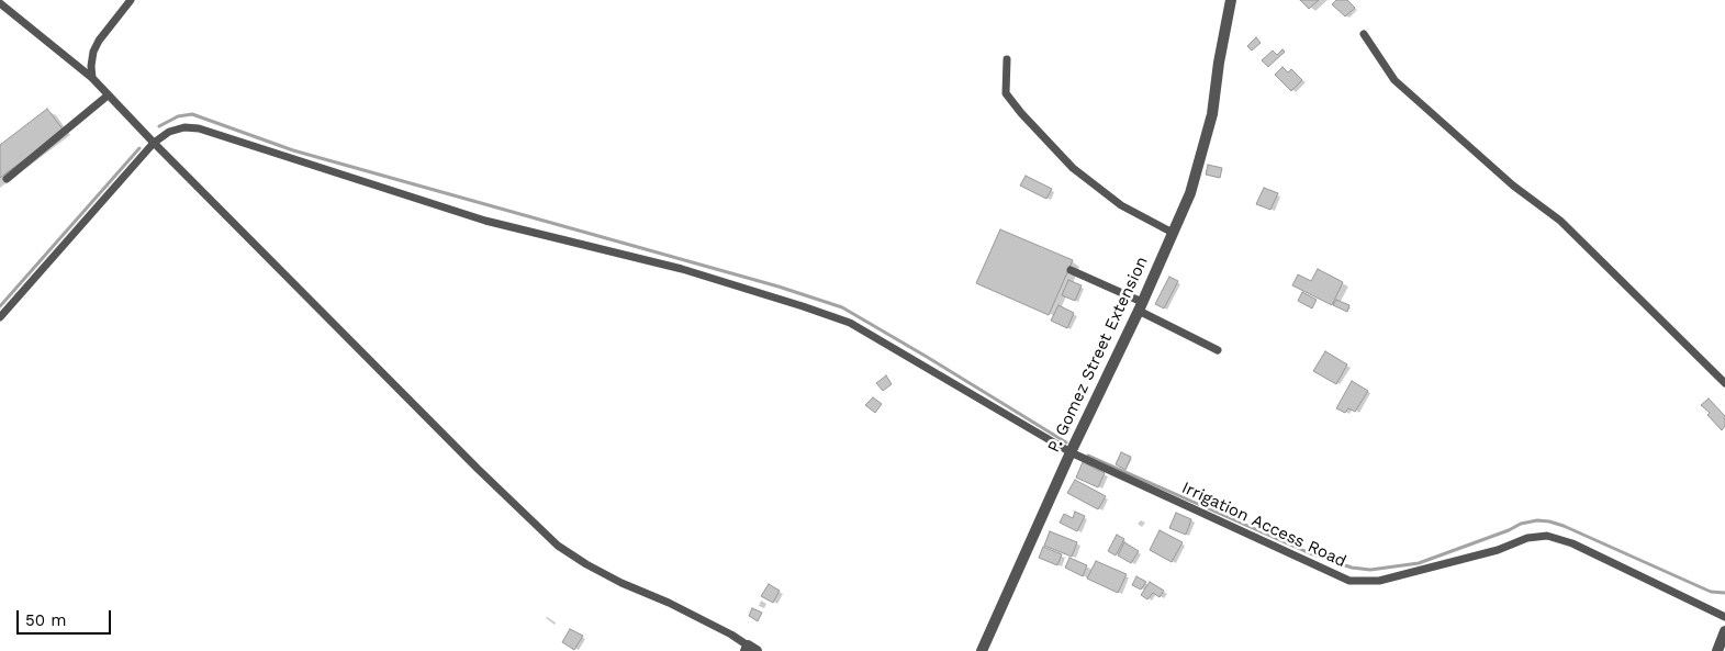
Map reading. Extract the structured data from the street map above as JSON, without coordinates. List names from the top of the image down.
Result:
{
  "streets": {
    "street": ["P. Gomez Street Extension"],
    "lane": ["Irrigation Access Road"]
  },
  "crossings": [
    ["P. Gomez Street Extension", "Irrigation Access Road"]
  ],
  "scale_bar": "50 m"
}
